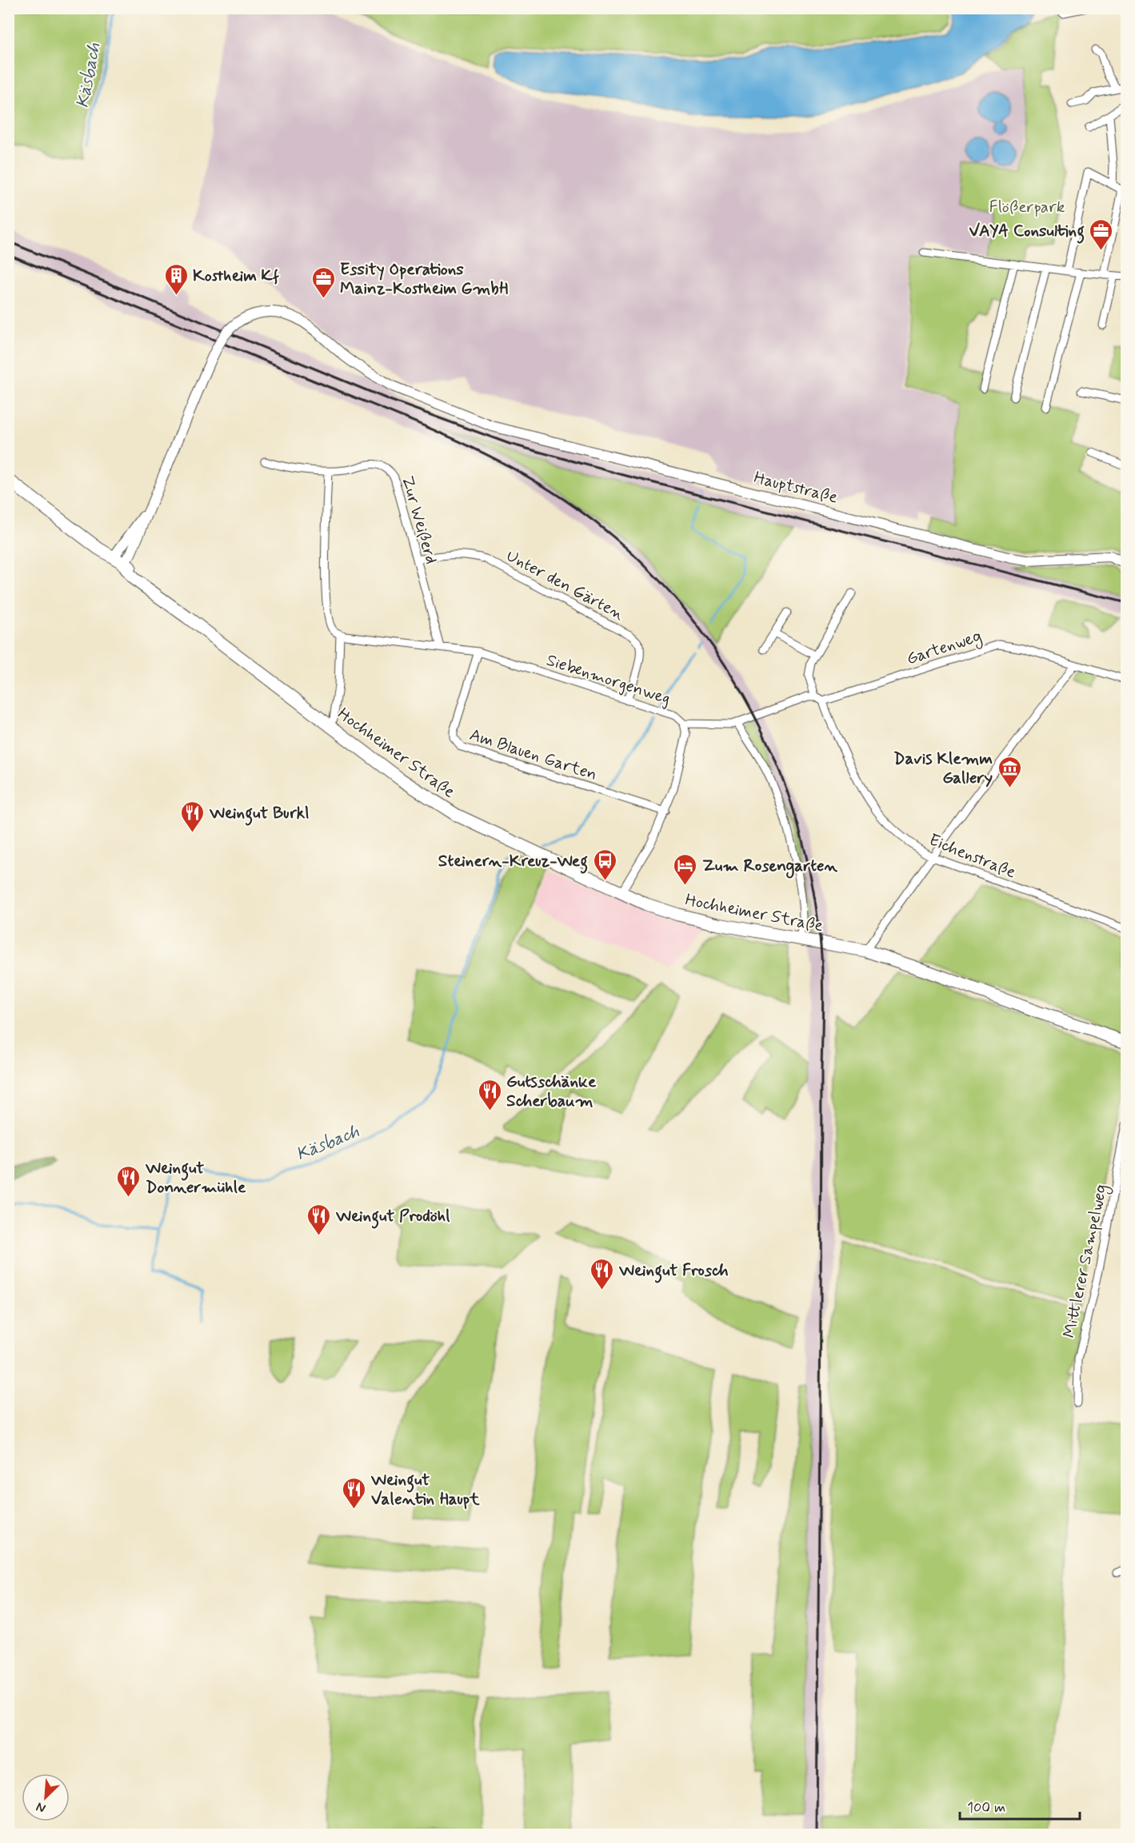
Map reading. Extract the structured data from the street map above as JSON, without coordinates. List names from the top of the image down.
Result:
{
  "streets": {
    "main road": ["Hochheimer Straße"],
    "street": [
      "Hauptstraße",
      "Zur Weißerd",
      "Unter den Gärten",
      "Gartenweg",
      "Siebenmorgenweg",
      "Am Blauen Garten",
      "Eichenstraße",
      "Mittlerer Sampelweg"
    ]
  },
  "crossings": [
    ["Hauptstraße", "Hochheimer Straße"],
    ["Zur Weißerd", "Unter den Gärten"],
    ["Zur Weißerd", "Siebenmorgenweg"],
    ["Unter den Gärten", "Siebenmorgenweg"],
    ["Gartenweg", "Eichenstraße"],
    ["Siebenmorgenweg", "Hochheimer Straße"],
    ["Siebenmorgenweg", "Am Blauen Garten"]
  ],
  "water": ["Käsbach"],
  "parks": ["Flößerpark"],
  "places": {
    "office": ["VAYA Consulting", "Essity Operations Mainz-Kostheim GmbH"],
    "building": ["Kostheim Kf"],
    "museum": ["Davis Klemm Gallery"],
    "restaurant": [
      "Weingut Burkl",
      "Gutsschänke Scherbaum",
      "Weingut Donnermühle",
      "Weingut Prodöhl",
      "Weingut Frosch",
      "Weingut Valentin Haupt"
    ],
    "bus stop": ["Steinern-Kreuz-Weg"],
    "hotel": ["Zum Rosengarten"]
  },
  "scale_bar": "100 m",
  "north": "bottom left"
}
